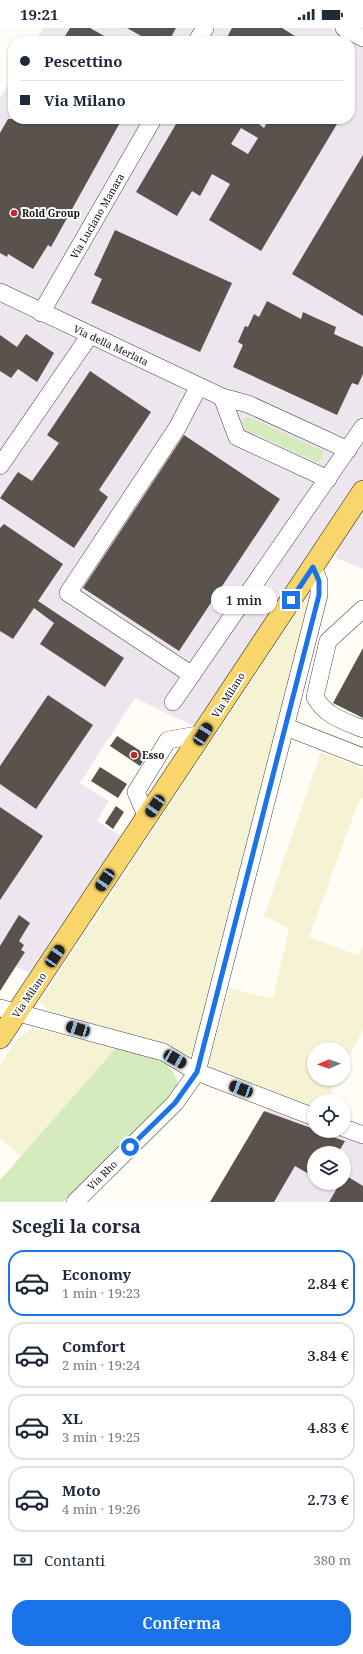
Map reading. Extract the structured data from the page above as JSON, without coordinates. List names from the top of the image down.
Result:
{
  "streets": {
    "main road": ["Via Milano"],
    "street": ["Via Luciano Manara", "Via della Merlata", "Via Rho"]
  },
  "crossings": [
    ["Via Luciano Manara", "Via della Merlata"],
    ["Via Milano", "Via Rho"]
  ],
  "places": ["Rold Group", "Esso"],
  "north": "left",
  "page": {
    "status": "19:21",
    "banner": ["Pescettino", "Via Milano"],
    "bubble": "1 min",
    "heading": "Scegli la corsa",
    "list": [
      {
        "name": "Economy",
        "note": "1 min · 19:23",
        "value": "2.84 €"
      },
      {
        "name": "Comfort",
        "note": "2 min · 19:24",
        "value": "3.84 €"
      },
      {
        "name": "XL",
        "note": "3 min · 19:25",
        "value": "4.83 €"
      },
      {
        "name": "Moto",
        "note": "4 min · 19:26",
        "value": "2.73 €"
      }
    ],
    "pay": ["Contanti", "380 m"],
    "buttons": "Conferma"
  }
}
